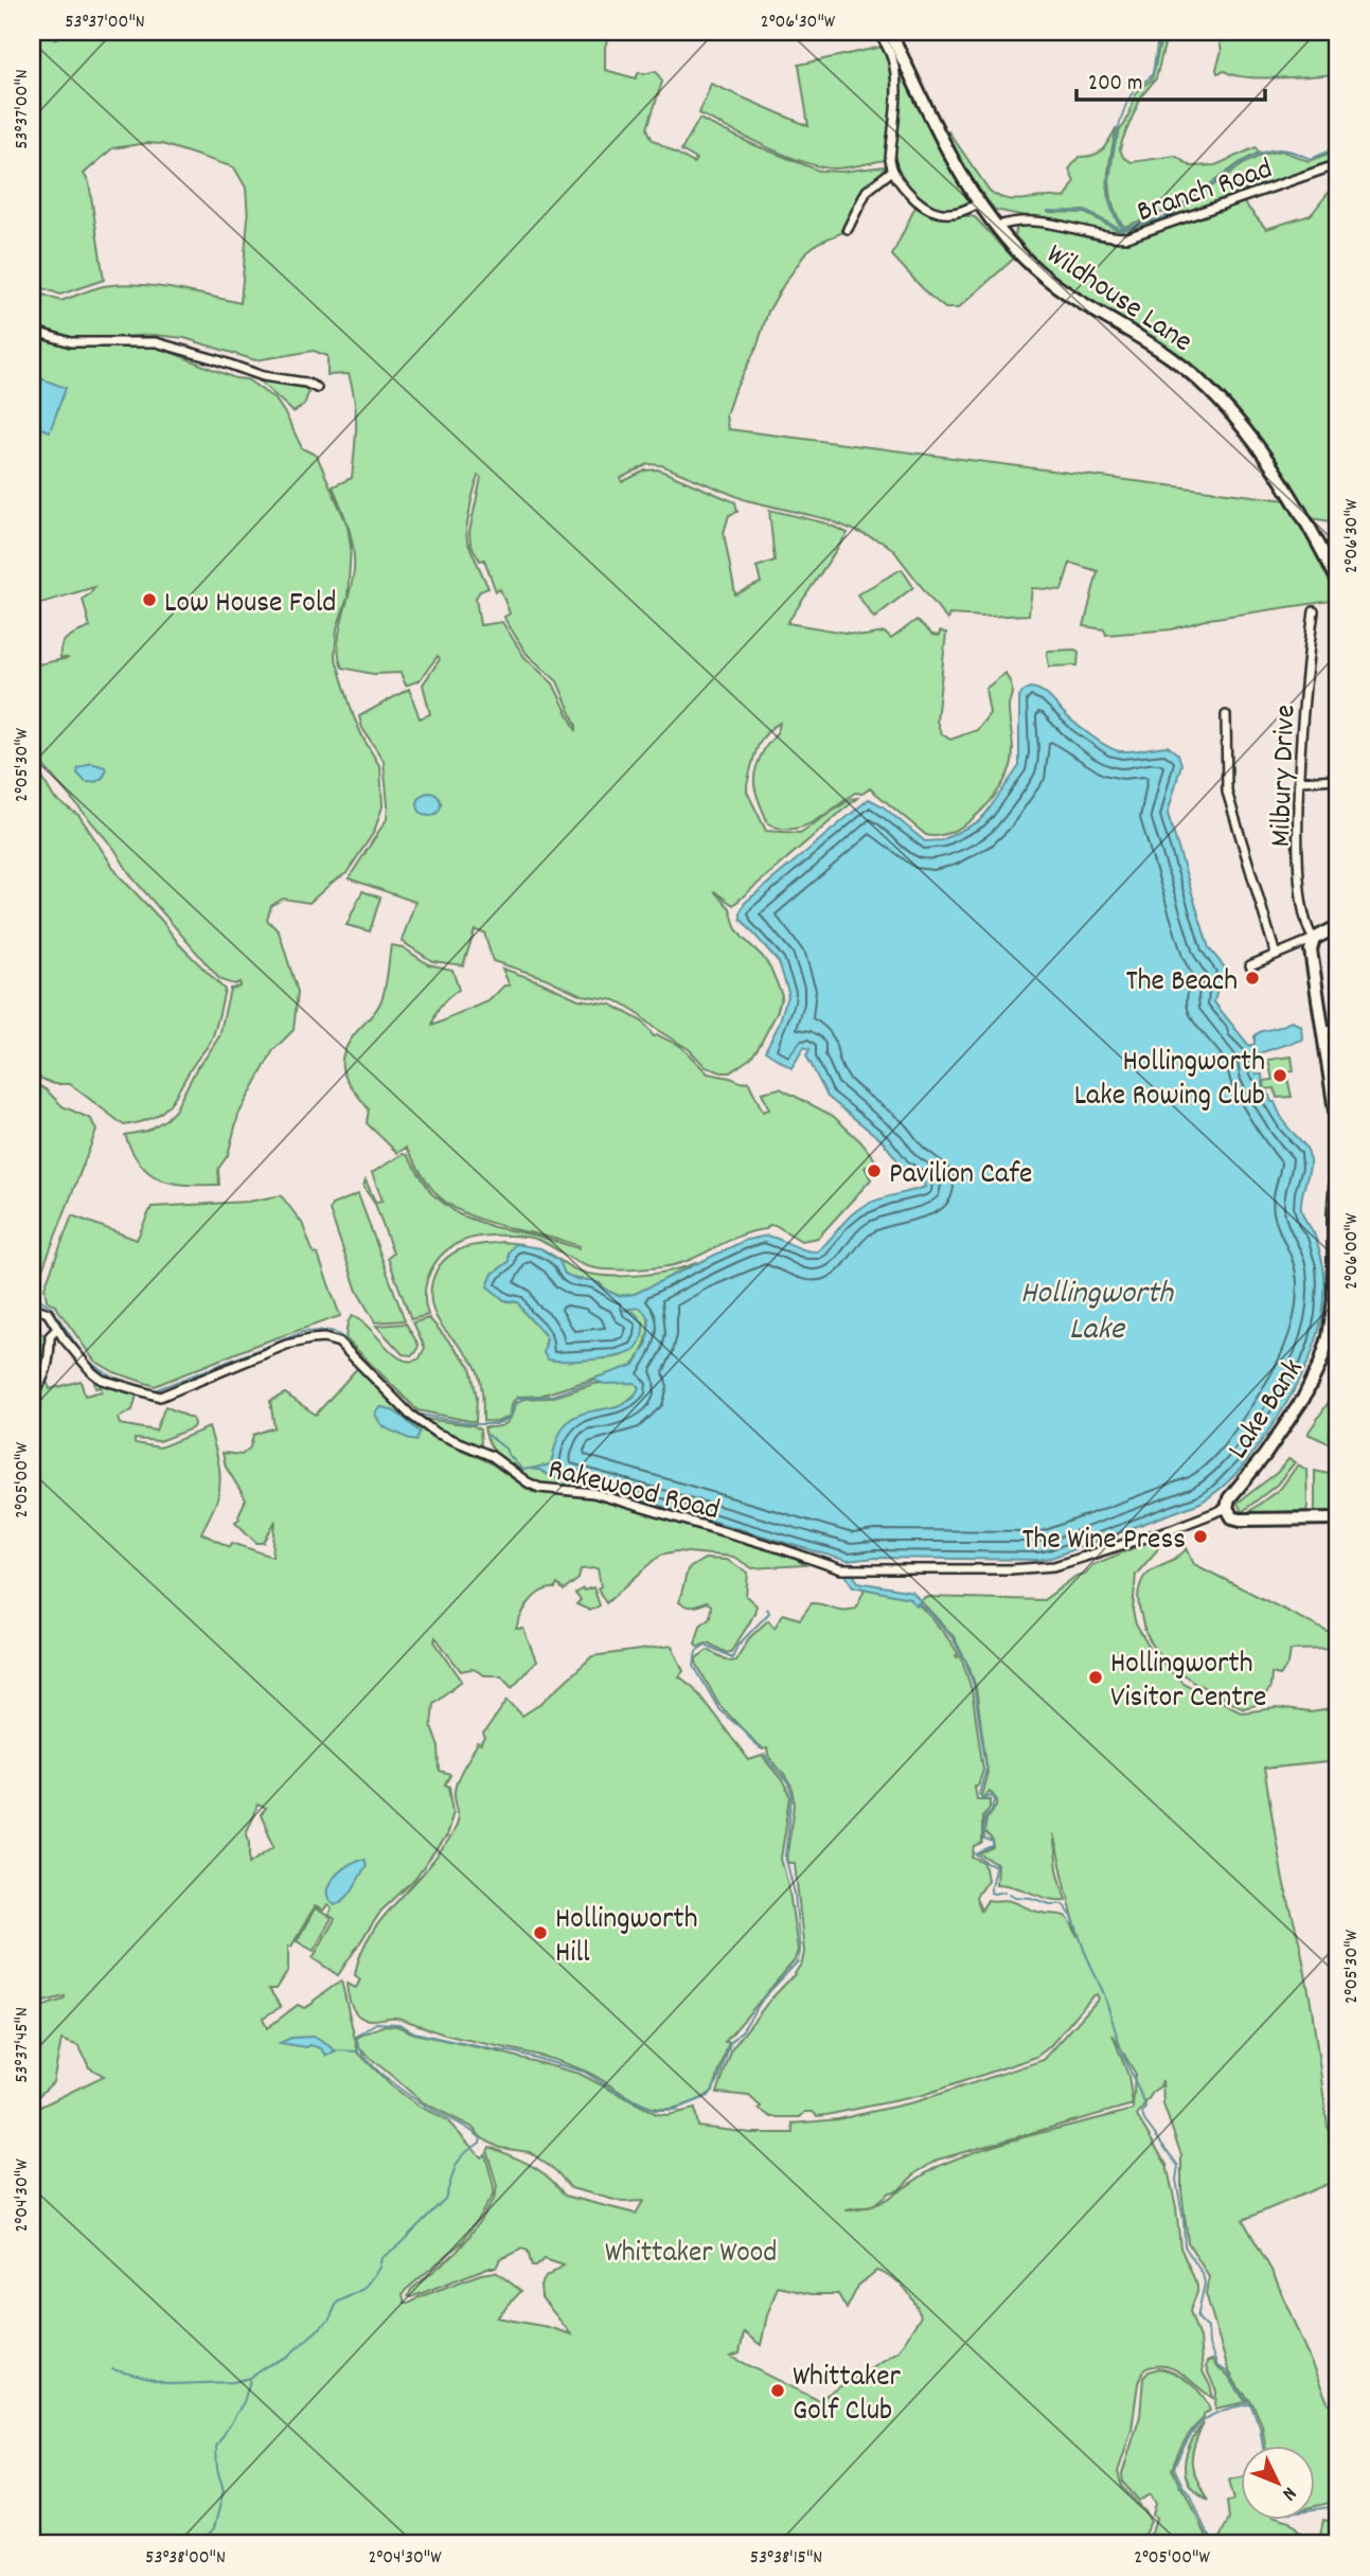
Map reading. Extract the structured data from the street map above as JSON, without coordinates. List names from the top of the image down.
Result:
{
  "streets": {
    "main road": ["Wildhouse Lane", "Lake Bank"],
    "street": ["Branch Road", "Milbury Drive", "Rakewood Road"]
  },
  "crossings": [
    ["Branch Road", "Wildhouse Lane"],
    ["Lake Bank", "Rakewood Road"]
  ],
  "water": ["Hollingworth Lake"],
  "parks": ["Whittaker Wood"],
  "places": [
    "Low House Fold",
    "The Beach",
    "Hollingworth Lake Rowing Club",
    "Pavilion Cafe",
    "The Wine Press",
    "Hollingworth Visitor Centre",
    "Hollingworth Hill",
    "Whittaker Golf Club"
  ],
  "scale_bar": "200 m",
  "north": "bottom right",
  "coordinates": [
    "53°37'00\"N",
    "2°06'30\"W",
    "2°05'30\"W",
    "2°06'00\"W",
    "2°05'00\"W",
    "53°37'45\"N",
    "2°04'30\"W",
    "53°38'00\"N",
    "53°38'15\"N"
  ]
}
